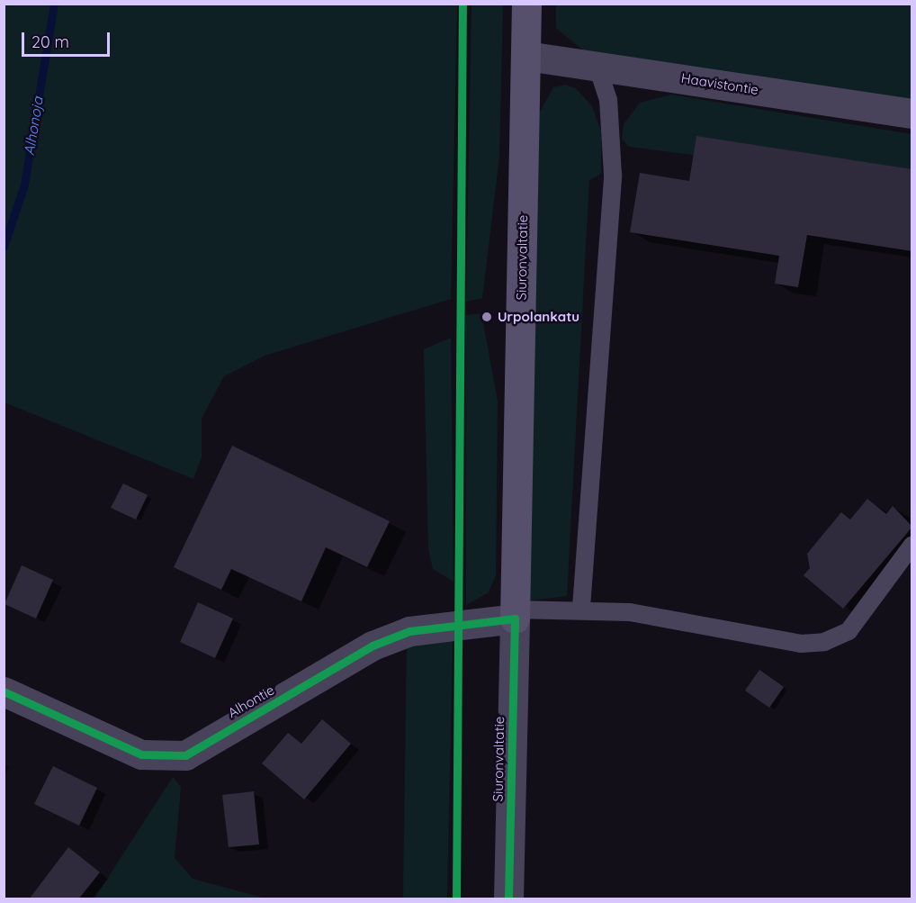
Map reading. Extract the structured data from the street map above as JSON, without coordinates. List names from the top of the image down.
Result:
{
  "streets": {
    "main road": ["Siuronvaltatie"],
    "street": ["Haavistontie", "Alhontie"]
  },
  "crossings": [
    ["Haavistontie", "Siuronvaltatie"],
    ["Siuronvaltatie", "Alhontie"]
  ],
  "water": ["Alhonoja"],
  "places": ["Urpolankatu"],
  "scale_bar": "20 m"
}
